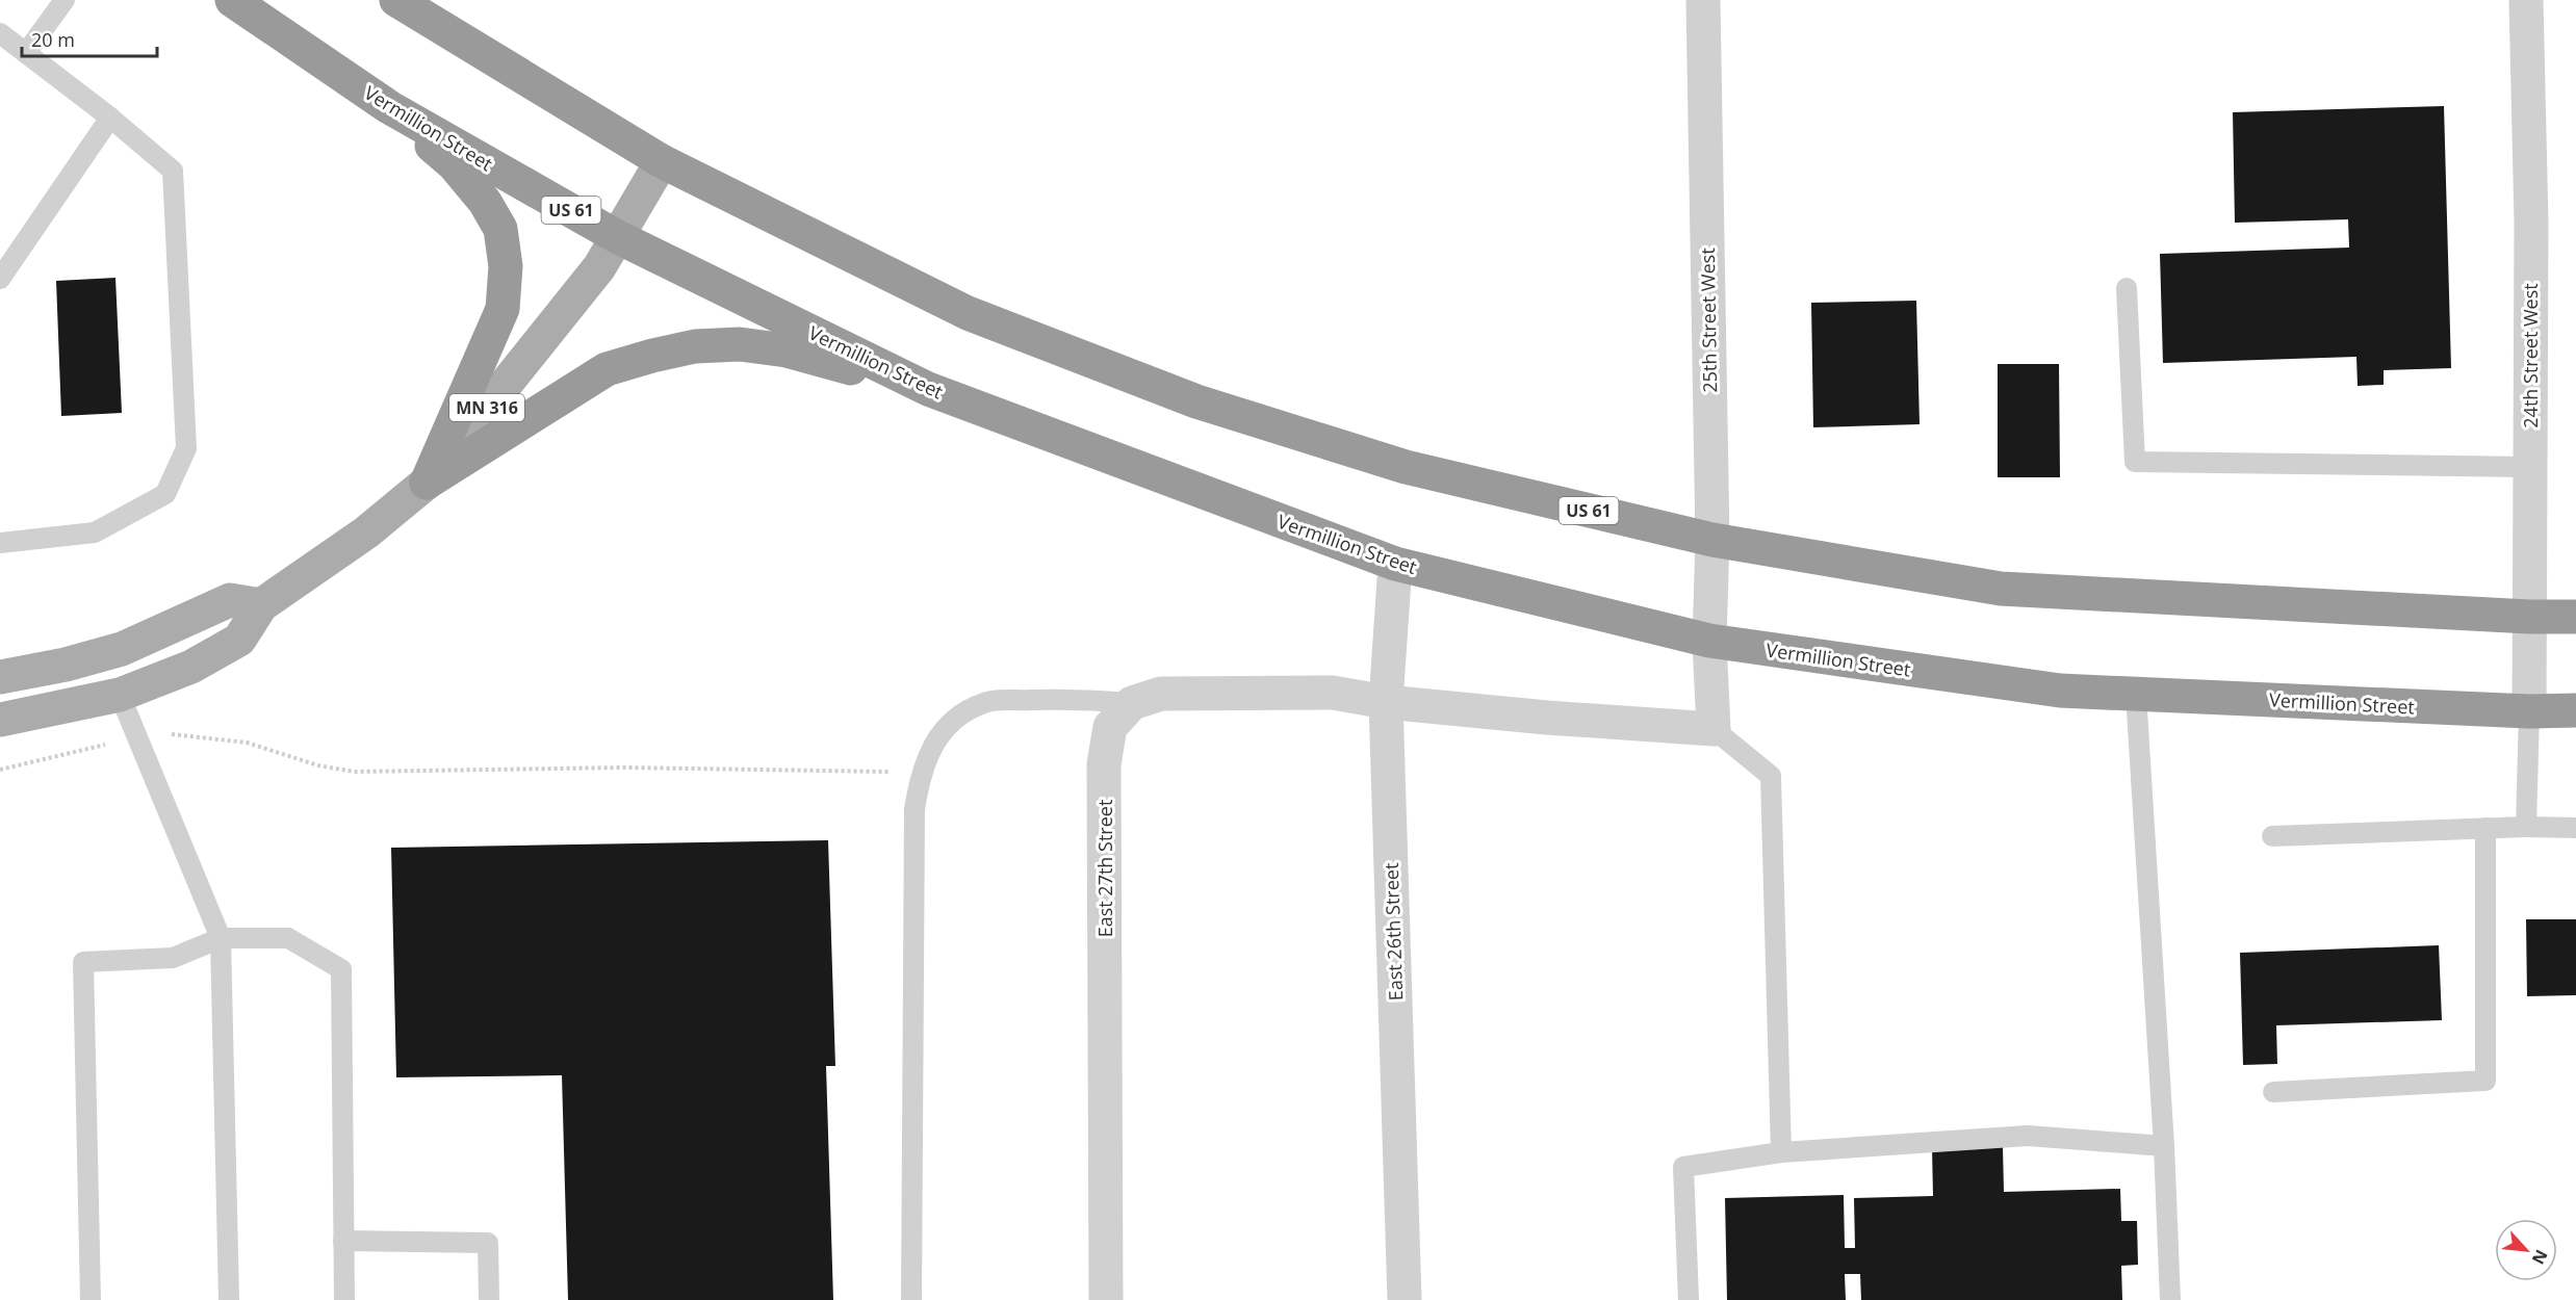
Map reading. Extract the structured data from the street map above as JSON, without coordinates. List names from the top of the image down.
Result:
{
  "streets": {
    "highway": ["Vermillion Street", "US 61"],
    "main road": ["MN 316"],
    "street": [
      "25th Street West",
      "24th Street West",
      "East 27th Street",
      "East 26th Street"
    ]
  },
  "crossings": [
    ["Vermillion Street", "25th Street West"],
    ["Vermillion Street", "24th Street West"],
    ["Vermillion Street", "MN 316"],
    ["Vermillion Street", "East 26th Street"],
    ["US 61", "25th Street West"],
    ["US 61", "24th Street West"],
    ["US 61", "MN 316"],
    ["25th Street West", "East 27th Street"],
    ["East 27th Street", "East 26th Street"]
  ],
  "scale_bar": "20 m",
  "north": "bottom right"
}
